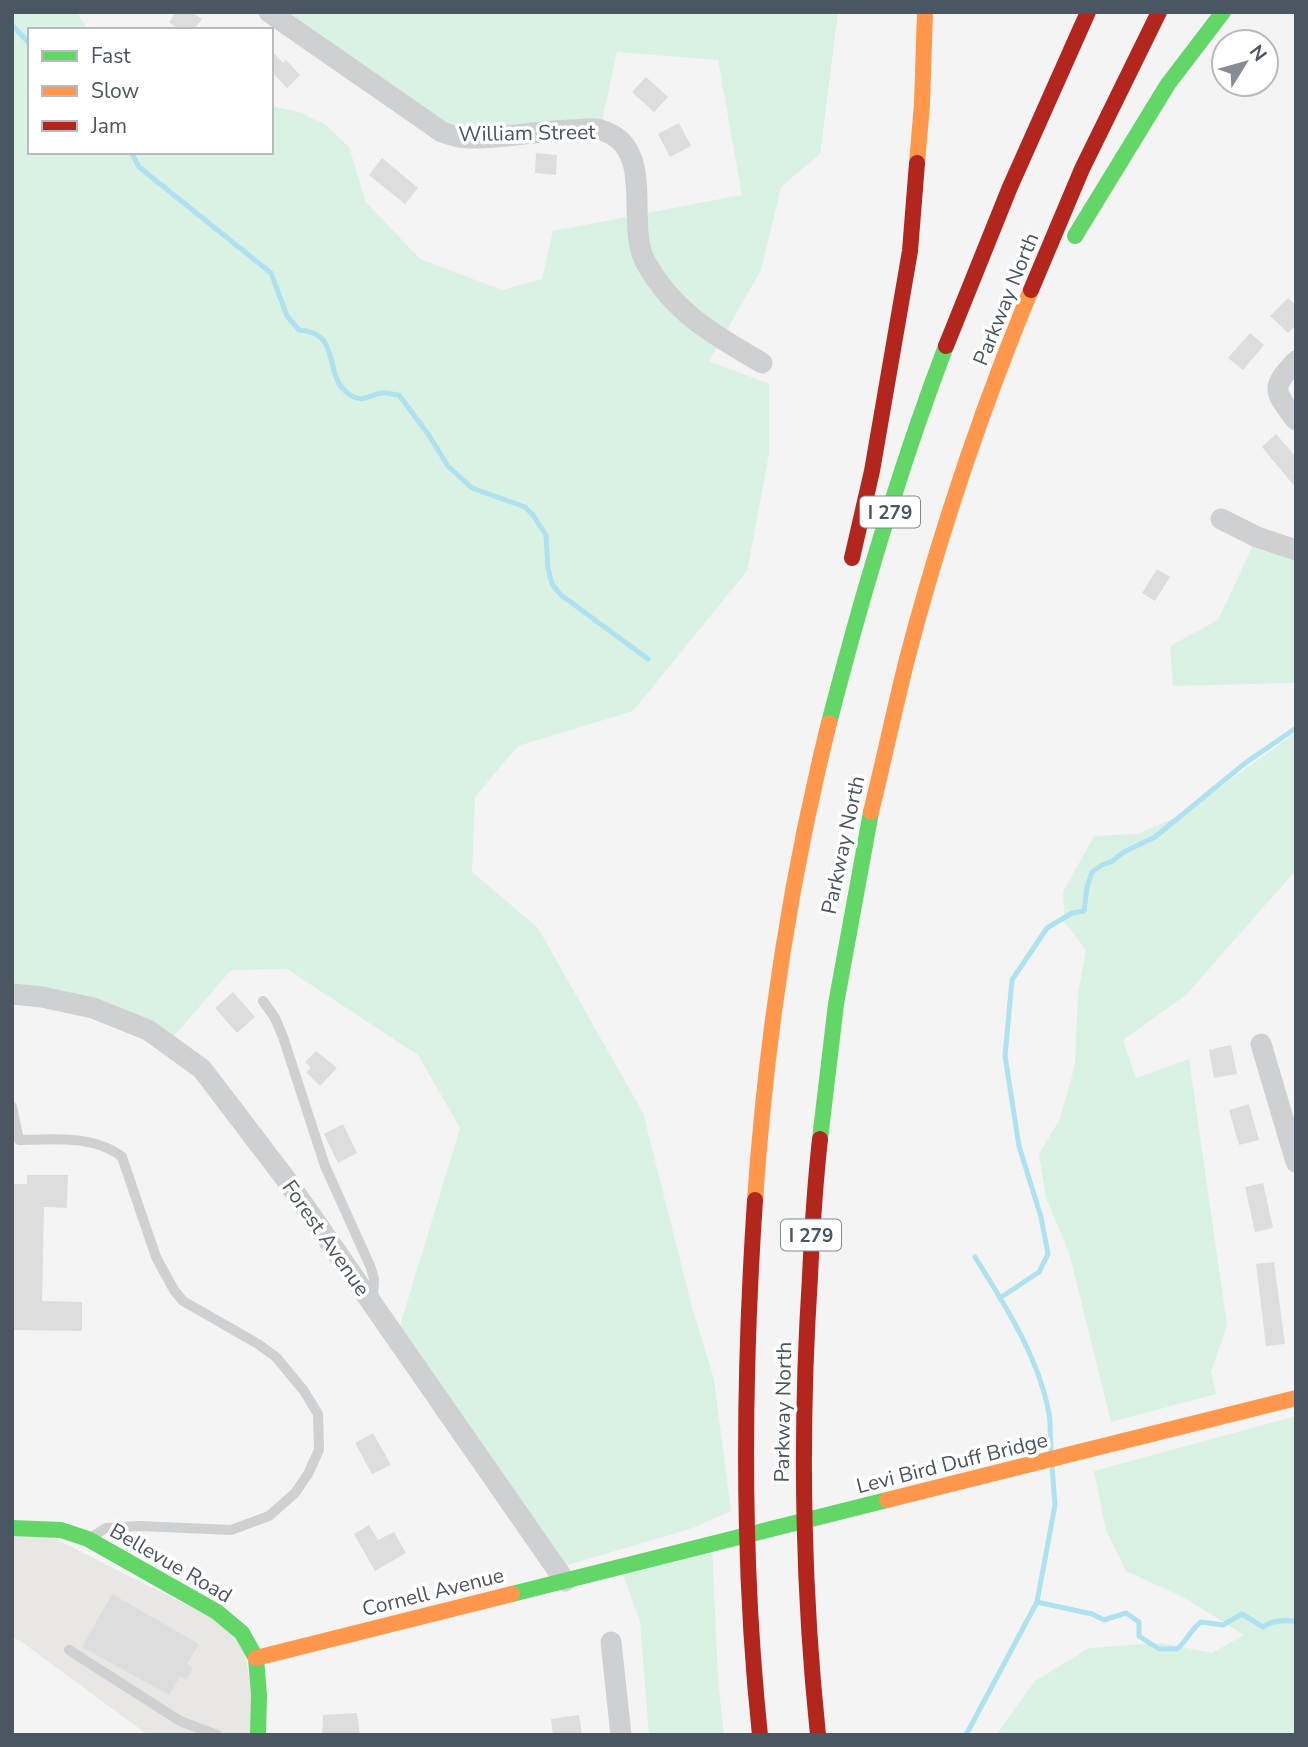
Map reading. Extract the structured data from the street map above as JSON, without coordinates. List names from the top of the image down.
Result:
{
  "streets": {
    "main road": [
      "Parkway North",
      "I 279",
      "Levi Bird Duff Bridge",
      "Bellevue Road",
      "Cornell Avenue"
    ],
    "street": ["William Street", "Forest Avenue"]
  },
  "crossings": [
    ["Forest Avenue", "Cornell Avenue"],
    ["Levi Bird Duff Bridge", "Cornell Avenue"],
    ["Bellevue Road", "Cornell Avenue"]
  ],
  "legend": ["Fast", "Slow", "Jam"],
  "north": "top right"
}
